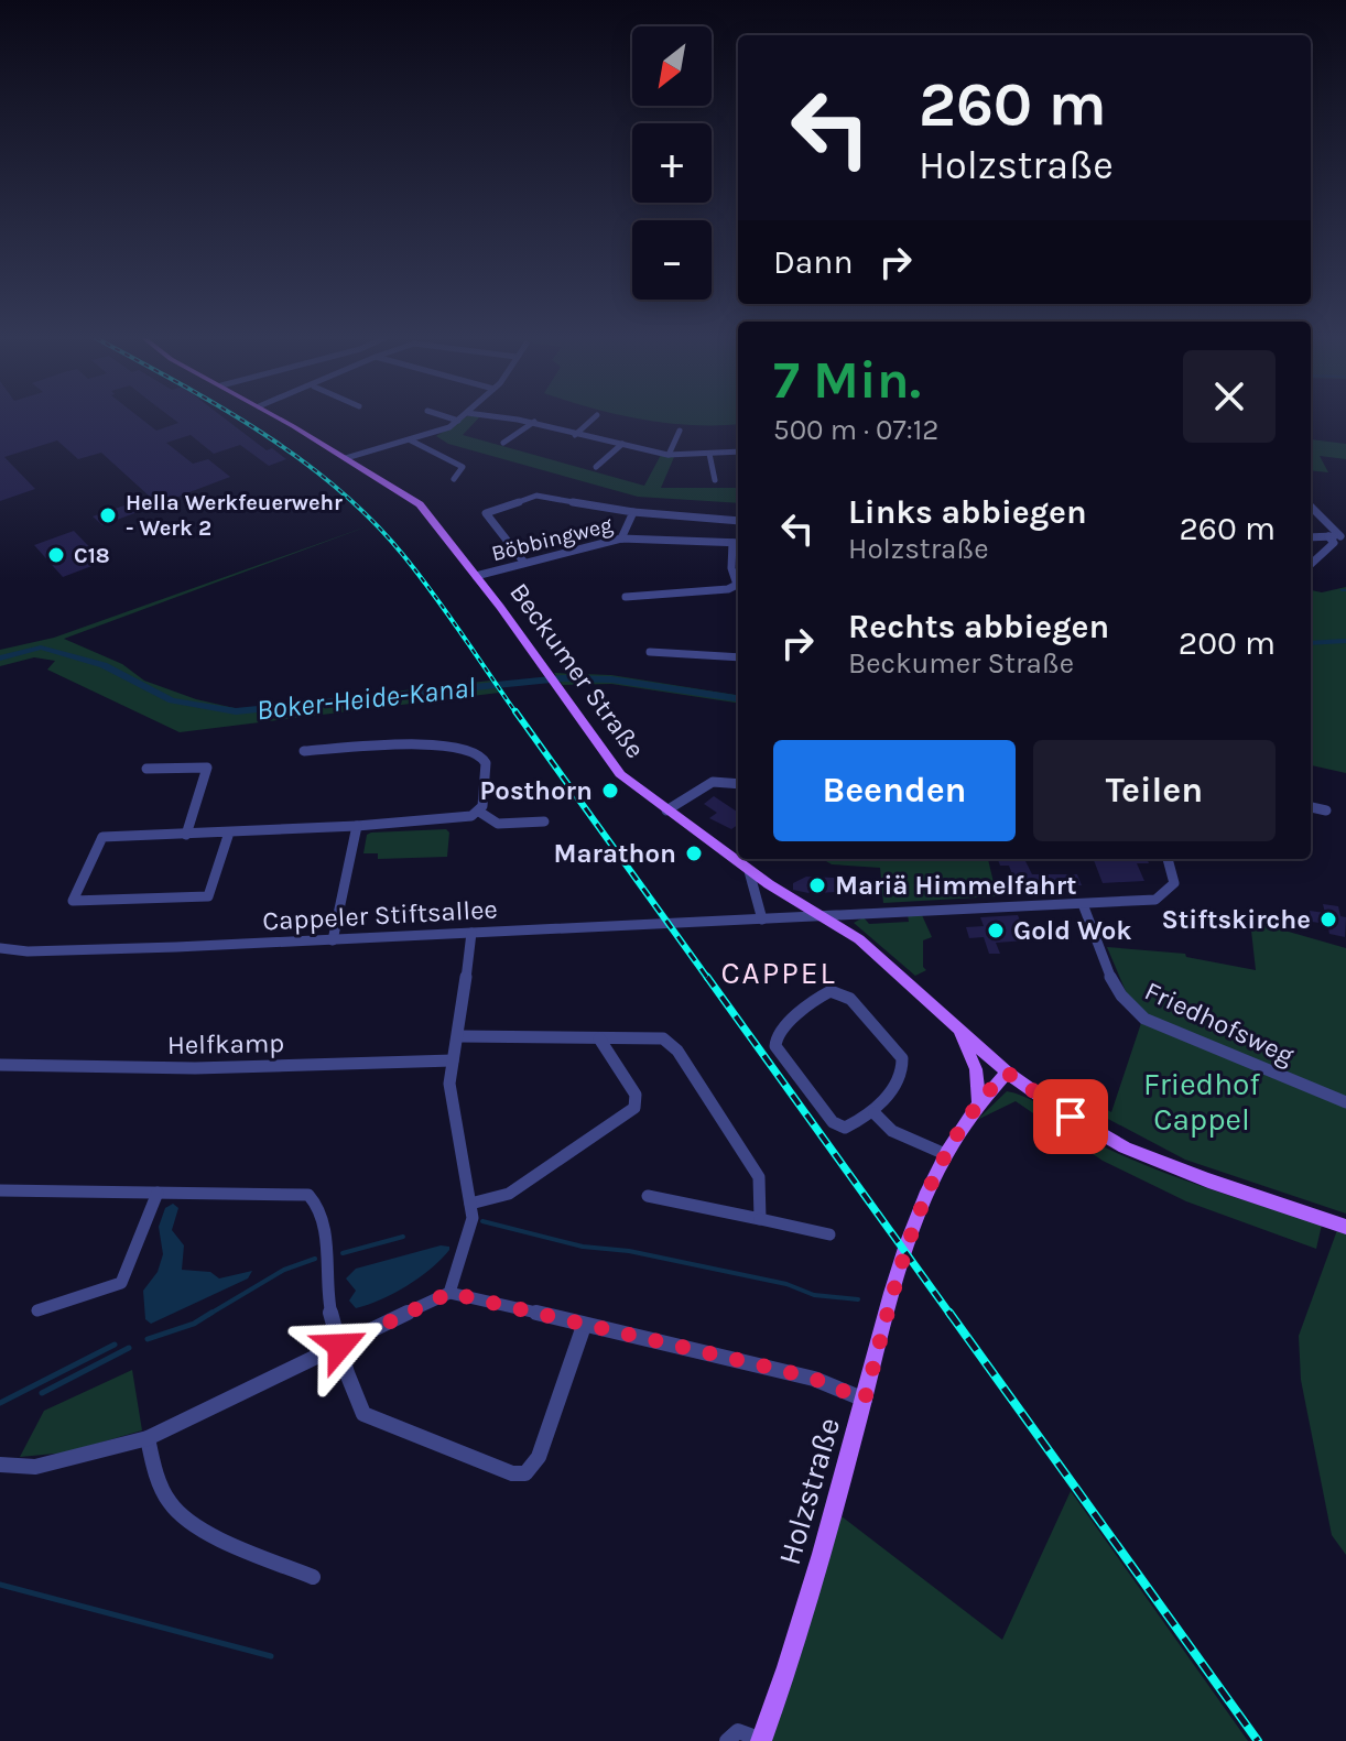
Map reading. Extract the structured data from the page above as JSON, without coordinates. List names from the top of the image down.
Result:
{
  "streets": {
    "main road": ["Beckumer Straße", "Holzstraße"],
    "street": [
      "Böbbingweg",
      "Cappeler Stiftsallee",
      "Friedhofsweg",
      "Helfkamp"
    ]
  },
  "crossings": [
    ["Böbbingweg", "Beckumer Straße"],
    ["Beckumer Straße", "Cappeler Stiftsallee"],
    ["Beckumer Straße", "Holzstraße"],
    ["Cappeler Stiftsallee", "Friedhofsweg"]
  ],
  "districts": ["CAPPEL"],
  "water": ["Boker-Heide-Kanal"],
  "parks": ["Friedhof Cappel"],
  "places": [
    "Hella Werkfeuerwehr - Werk 2",
    "C18",
    "Posthorn",
    "Marathon",
    "Mariä Himmelfahrt",
    "Stiftskirche",
    "Gold Wok"
  ],
  "north": "bottom left",
  "page": {
    "map_buttons": ["+", "−"],
    "turn": ["260 m", "Holzstraße"],
    "then": "Dann",
    "heading": ["7 Min.", "500 m · 07:12"],
    "list": [
      {
        "name": "Links abbiegen",
        "note": "Holzstraße",
        "value": "260 m"
      },
      {
        "name": "Rechts abbiegen",
        "note": "Beckumer Straße",
        "value": "200 m"
      }
    ],
    "buttons": ["Beenden", "Teilen"]
  }
}
